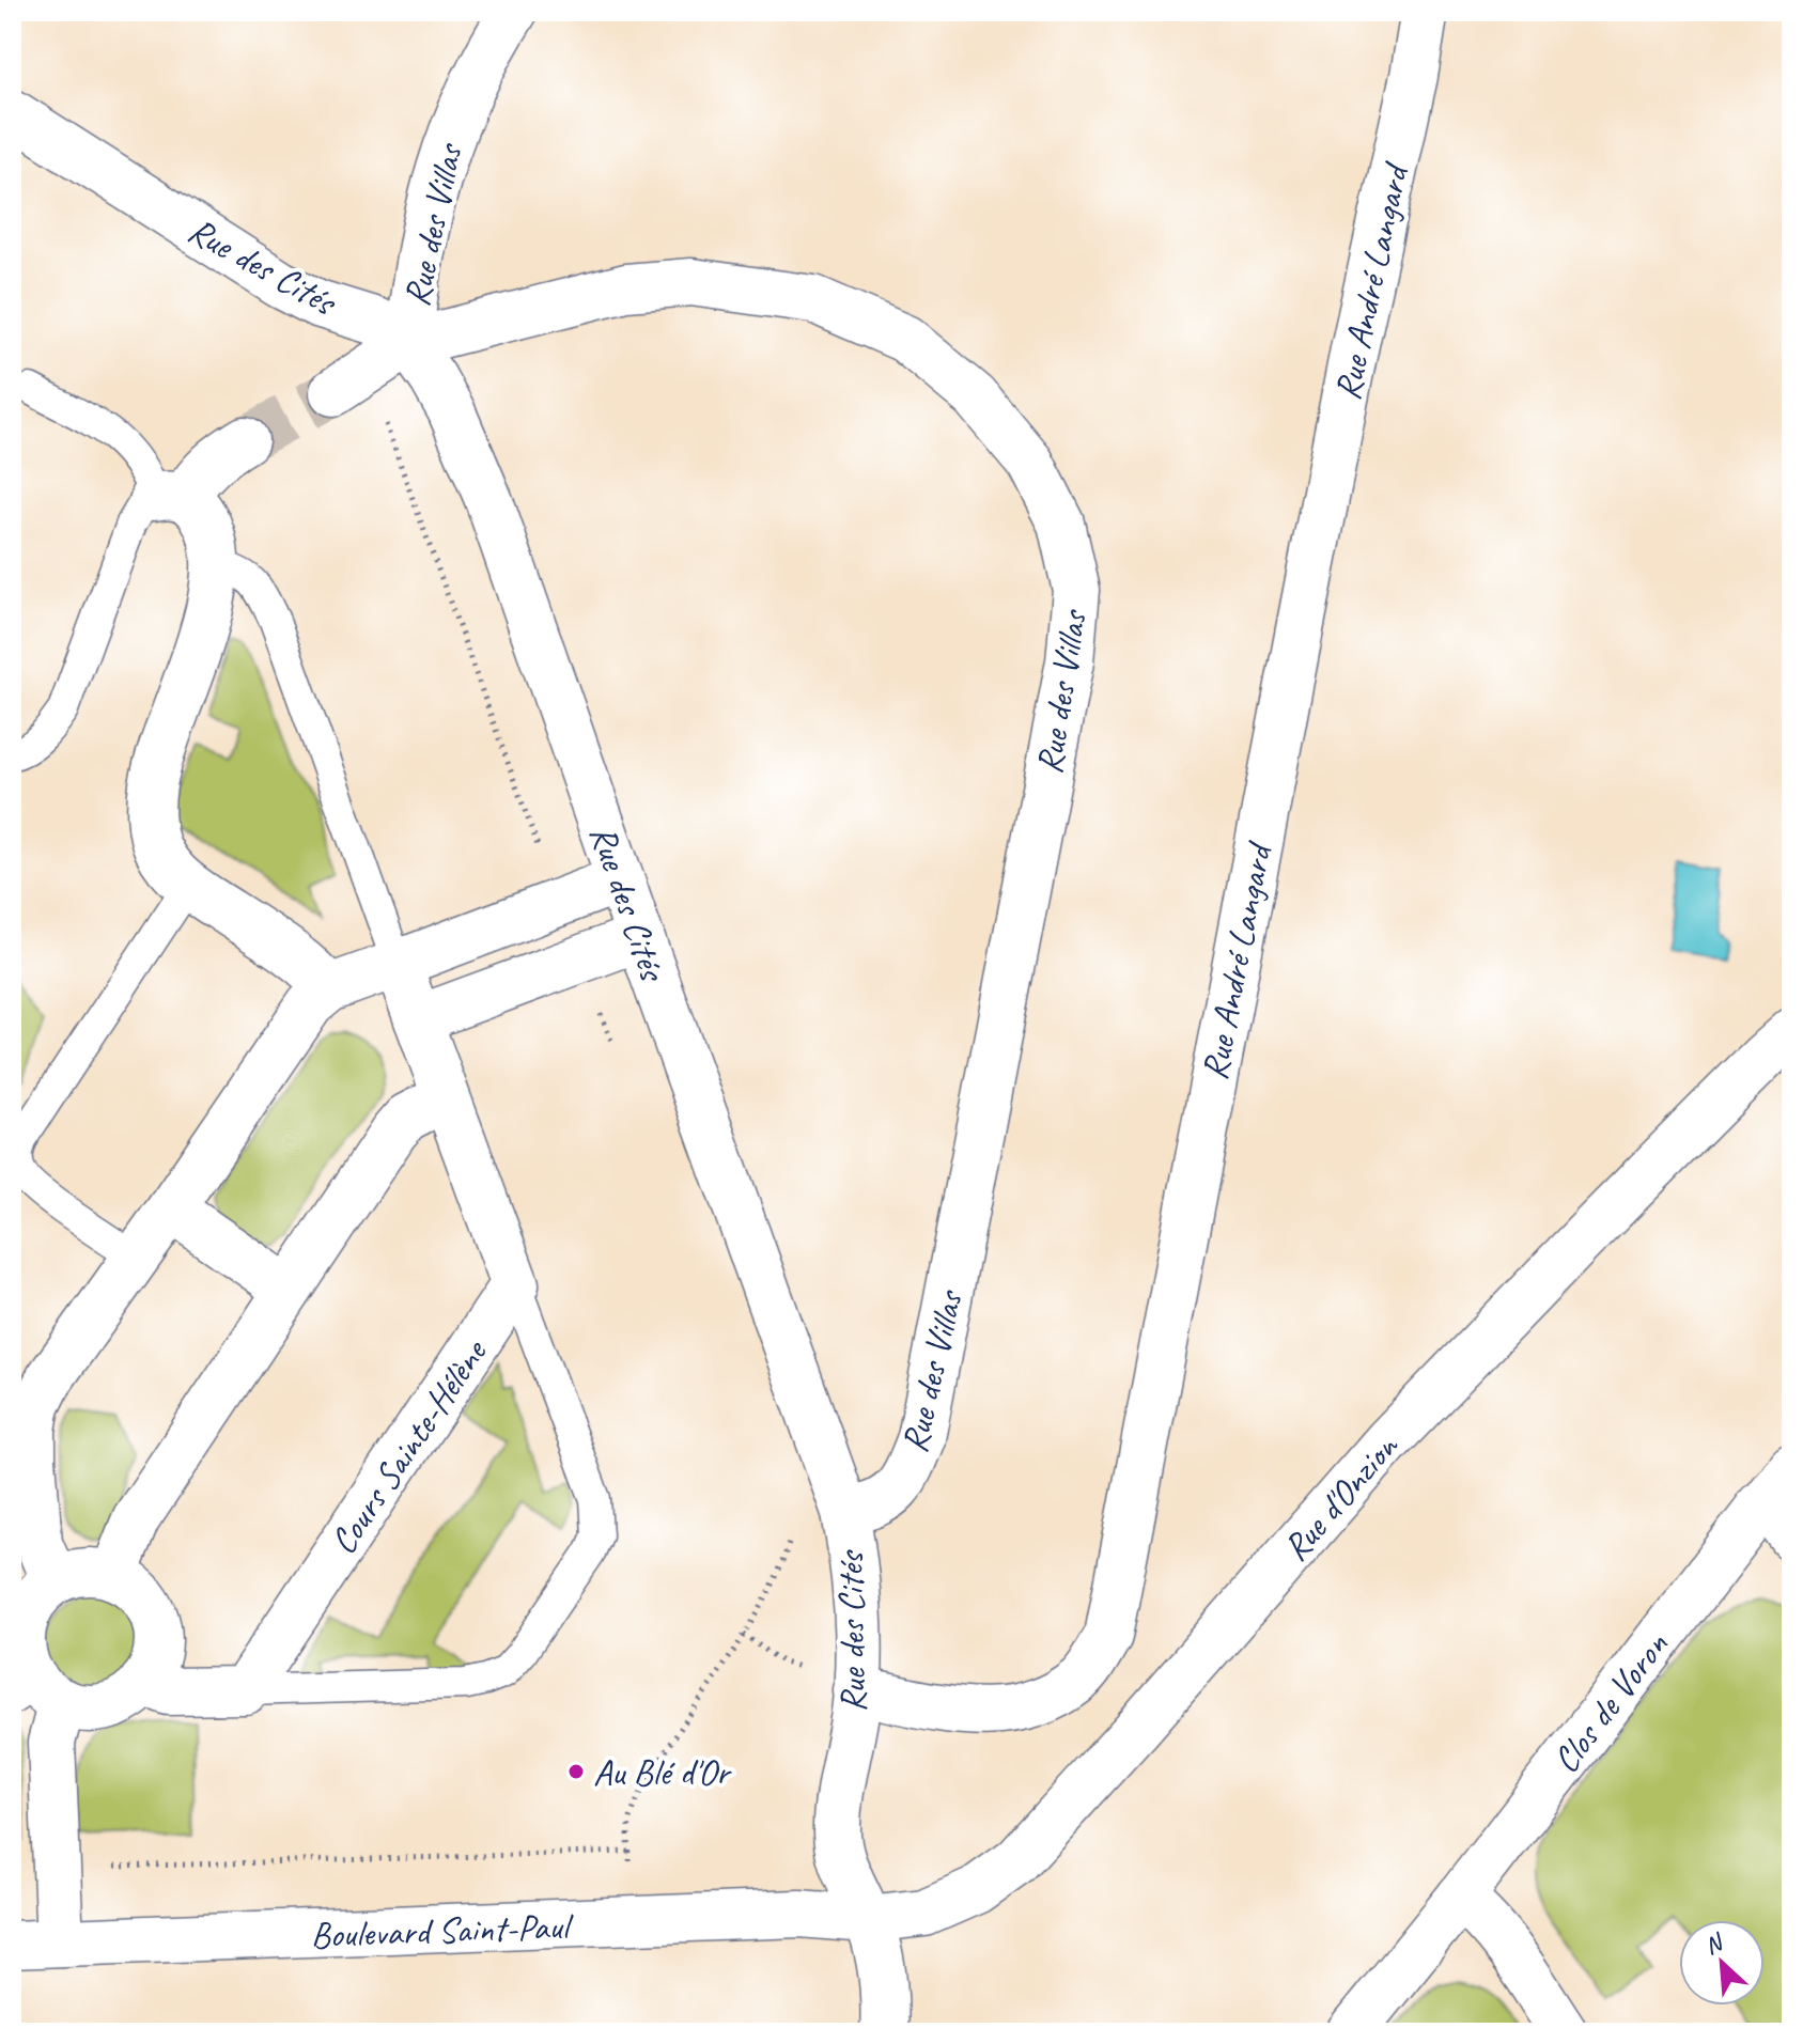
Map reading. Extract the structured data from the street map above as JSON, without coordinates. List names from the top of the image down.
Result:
{
  "streets": {
    "street": [
      "Rue des Villas",
      "Rue des Cités",
      "Rue André Langard",
      "Cours Sainte-Hélène",
      "Rue d'Onzion",
      "Clos de Voron",
      "Boulevard Saint-Paul"
    ]
  },
  "crossings": [
    ["Rue des Villas", "Rue des Cités"],
    ["Rue des Cités", "Rue André Langard"],
    ["Rue des Cités", "Rue d'Onzion"],
    ["Rue des Cités", "Boulevard Saint-Paul"],
    ["Rue d'Onzion", "Boulevard Saint-Paul"]
  ],
  "places": ["Au Blé d'Or"],
  "north": "top left"
}
